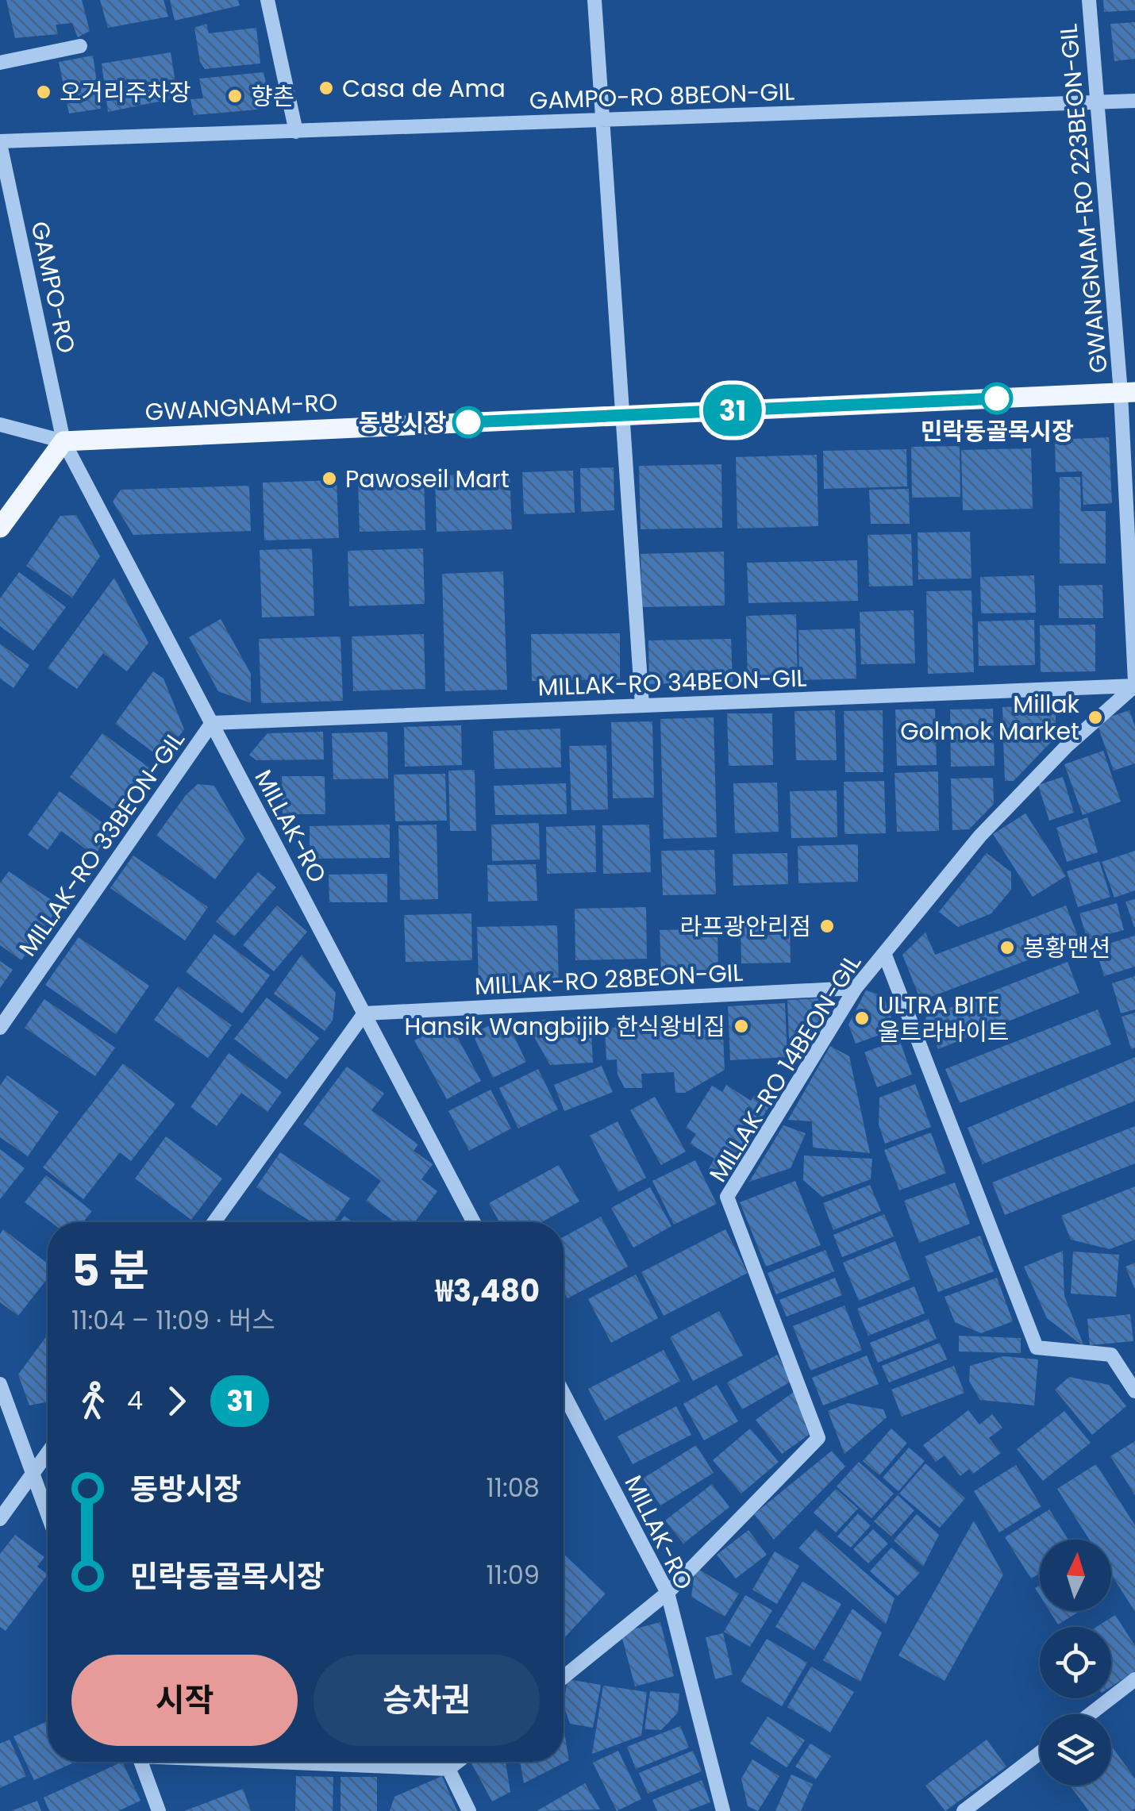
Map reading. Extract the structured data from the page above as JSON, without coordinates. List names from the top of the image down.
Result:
{
  "streets": {
    "main road": ["GWANGNAM-RO"],
    "street": [
      "GAMPO-RO 8BEON-GIL",
      "GWANGNAM-RO 223BEON-GIL",
      "GAMPO-RO",
      "MILLAK-RO 34BEON-GIL",
      "MILLAK-RO",
      "MILLAK-RO 33BEON-GIL",
      "MILLAK-RO 28BEON-GIL",
      "MILLAK-RO 14BEON-GIL"
    ]
  },
  "crossings": [
    ["GAMPO-RO 8BEON-GIL", "GWANGNAM-RO 223BEON-GIL"],
    ["GAMPO-RO 8BEON-GIL", "GAMPO-RO"],
    ["GWANGNAM-RO 223BEON-GIL", "GWANGNAM-RO"],
    ["GWANGNAM-RO 223BEON-GIL", "MILLAK-RO 34BEON-GIL"],
    ["GWANGNAM-RO 223BEON-GIL", "MILLAK-RO 14BEON-GIL"],
    ["GAMPO-RO", "GWANGNAM-RO"],
    ["GAMPO-RO", "MILLAK-RO"],
    ["GWANGNAM-RO", "MILLAK-RO"],
    ["MILLAK-RO 34BEON-GIL", "MILLAK-RO"],
    ["MILLAK-RO 34BEON-GIL", "MILLAK-RO 33BEON-GIL"],
    ["MILLAK-RO 34BEON-GIL", "MILLAK-RO 14BEON-GIL"],
    ["MILLAK-RO", "MILLAK-RO 33BEON-GIL"],
    ["MILLAK-RO", "MILLAK-RO 28BEON-GIL"],
    ["MILLAK-RO", "MILLAK-RO 14BEON-GIL"],
    ["MILLAK-RO 28BEON-GIL", "MILLAK-RO 14BEON-GIL"]
  ],
  "places": [
    "Casa de Ama",
    "오거리주차장",
    "향촌",
    "민락동골목시장",
    "동방시장",
    "Pawoseil Mart",
    "Millak Golmok Market",
    "라프광안리점",
    "봉황맨션",
    "ULTRA BITE 울트라바이트",
    "Hansik Wangbijib 한식왕비집"
  ],
  "lines": ["bus line 31"],
  "north": "top",
  "page": {
    "on_map": "31",
    "heading": ["5 분", "11:04 – 11:09 · 버스", "₩3,480"],
    "legs": ["4", "31"],
    "list": [
      {
        "name": "동방시장",
        "value": "11:08"
      },
      {
        "name": "민락동골목시장",
        "value": "11:09"
      }
    ],
    "buttons": ["시작", "승차권"]
  }
}
